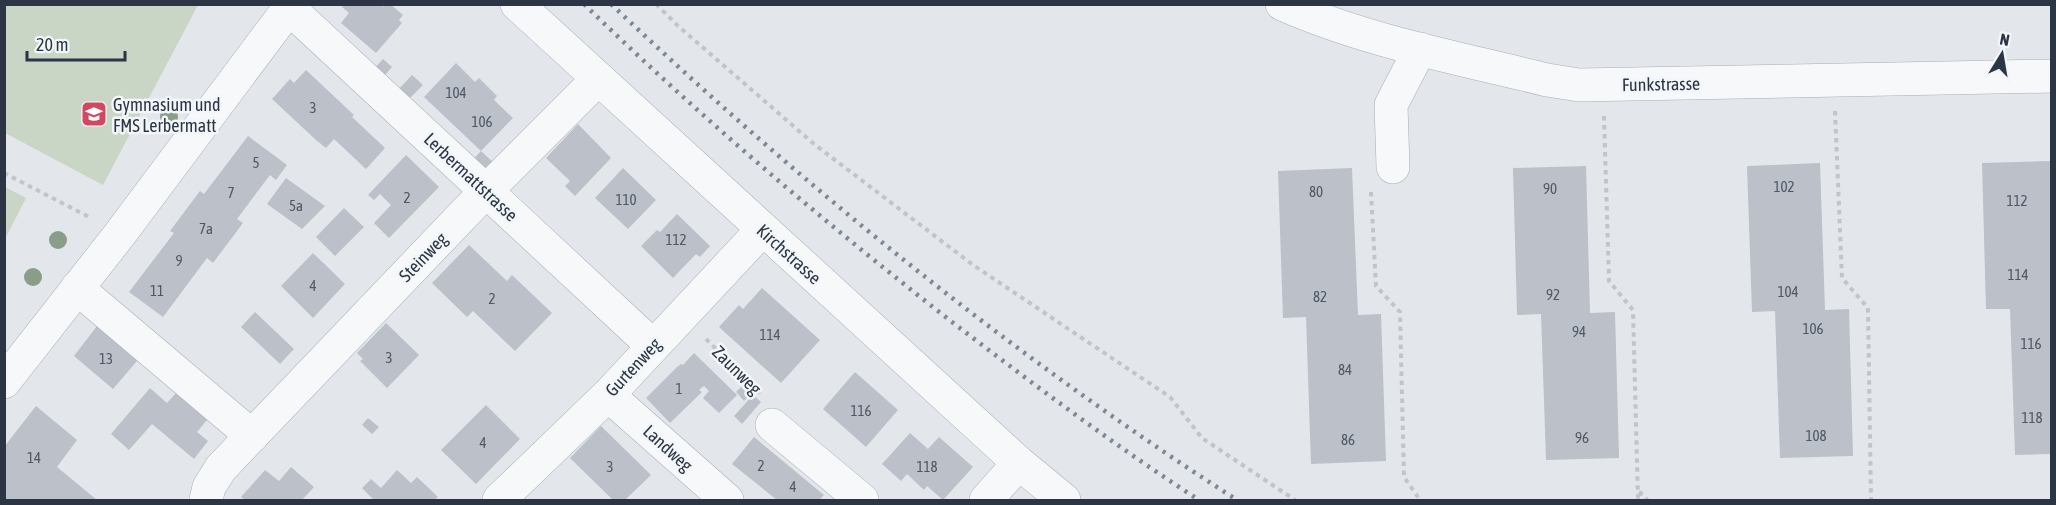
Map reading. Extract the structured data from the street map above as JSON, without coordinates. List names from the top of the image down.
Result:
{
  "streets": {
    "street": [
      "Funkstrasse",
      "Lerbermattstrasse",
      "Kirchstrasse",
      "Steinweg",
      "Gurtenweg",
      "Landweg"
    ],
    "path": ["Zaunweg"]
  },
  "crossings": [
    ["Lerbermattstrasse", "Steinweg"],
    ["Lerbermattstrasse", "Gurtenweg"],
    ["Kirchstrasse", "Steinweg"],
    ["Kirchstrasse", "Gurtenweg"],
    ["Gurtenweg", "Zaunweg"],
    ["Gurtenweg", "Landweg"]
  ],
  "places": {
    "school or university": ["Gymnasium und FMS Lerbermatt"]
  },
  "house_numbers": [
    "104",
    "3",
    "106",
    "5",
    "102",
    "90",
    "80",
    "7",
    "2",
    "110",
    "112",
    "5a",
    "7a",
    "112",
    "9",
    "114",
    "4",
    "11",
    "104",
    "92",
    "82",
    "2",
    "106",
    "94",
    "114",
    "116",
    "3",
    "13",
    "84",
    "1",
    "116",
    "118",
    "108",
    "96",
    "86",
    "4",
    "14",
    "2",
    "3",
    "118",
    "4"
  ],
  "scale_bar": "20 m",
  "north": "top"
}
